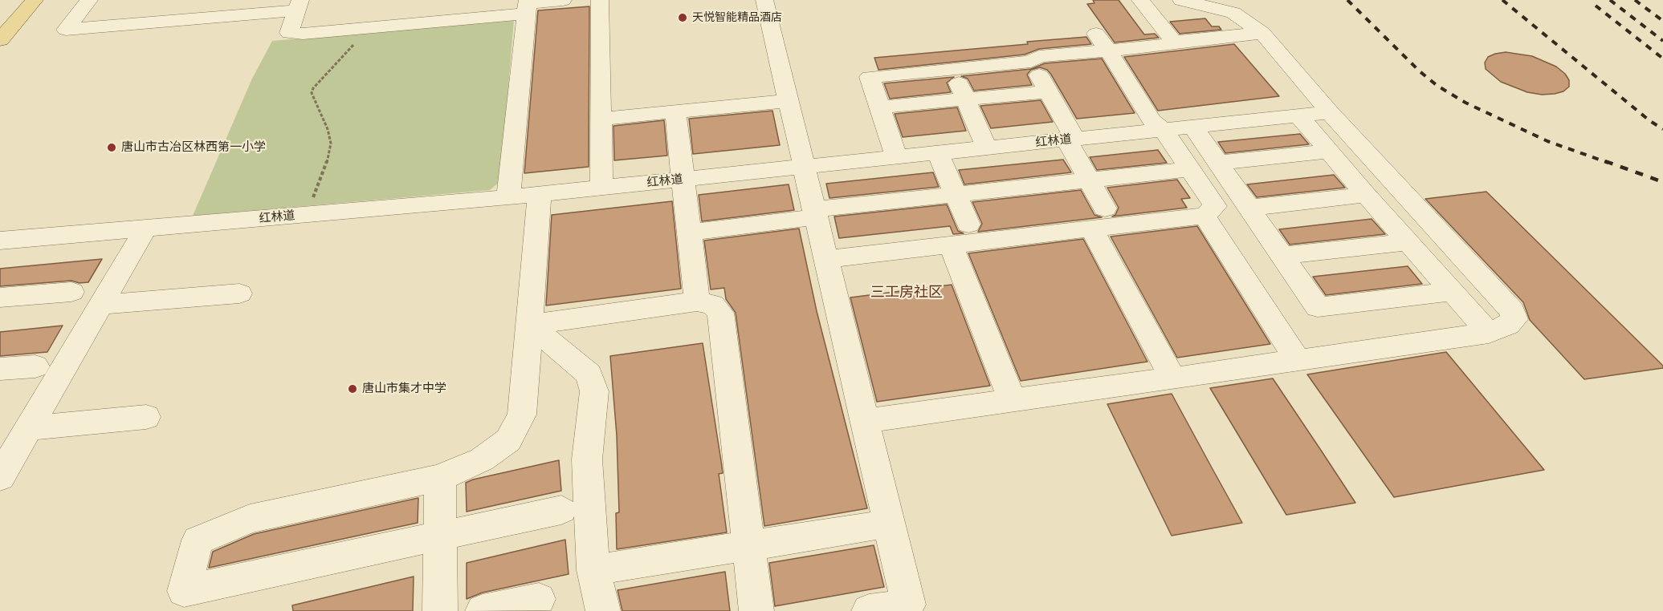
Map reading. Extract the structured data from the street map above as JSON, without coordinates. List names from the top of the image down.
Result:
{
  "streets": {
    "street": ["红林道"]
  },
  "districts": ["三工房社区"],
  "places": ["天悦智能精品酒店", "唐山市古冶区林西第一小学", "唐山市集才中学"]
}
